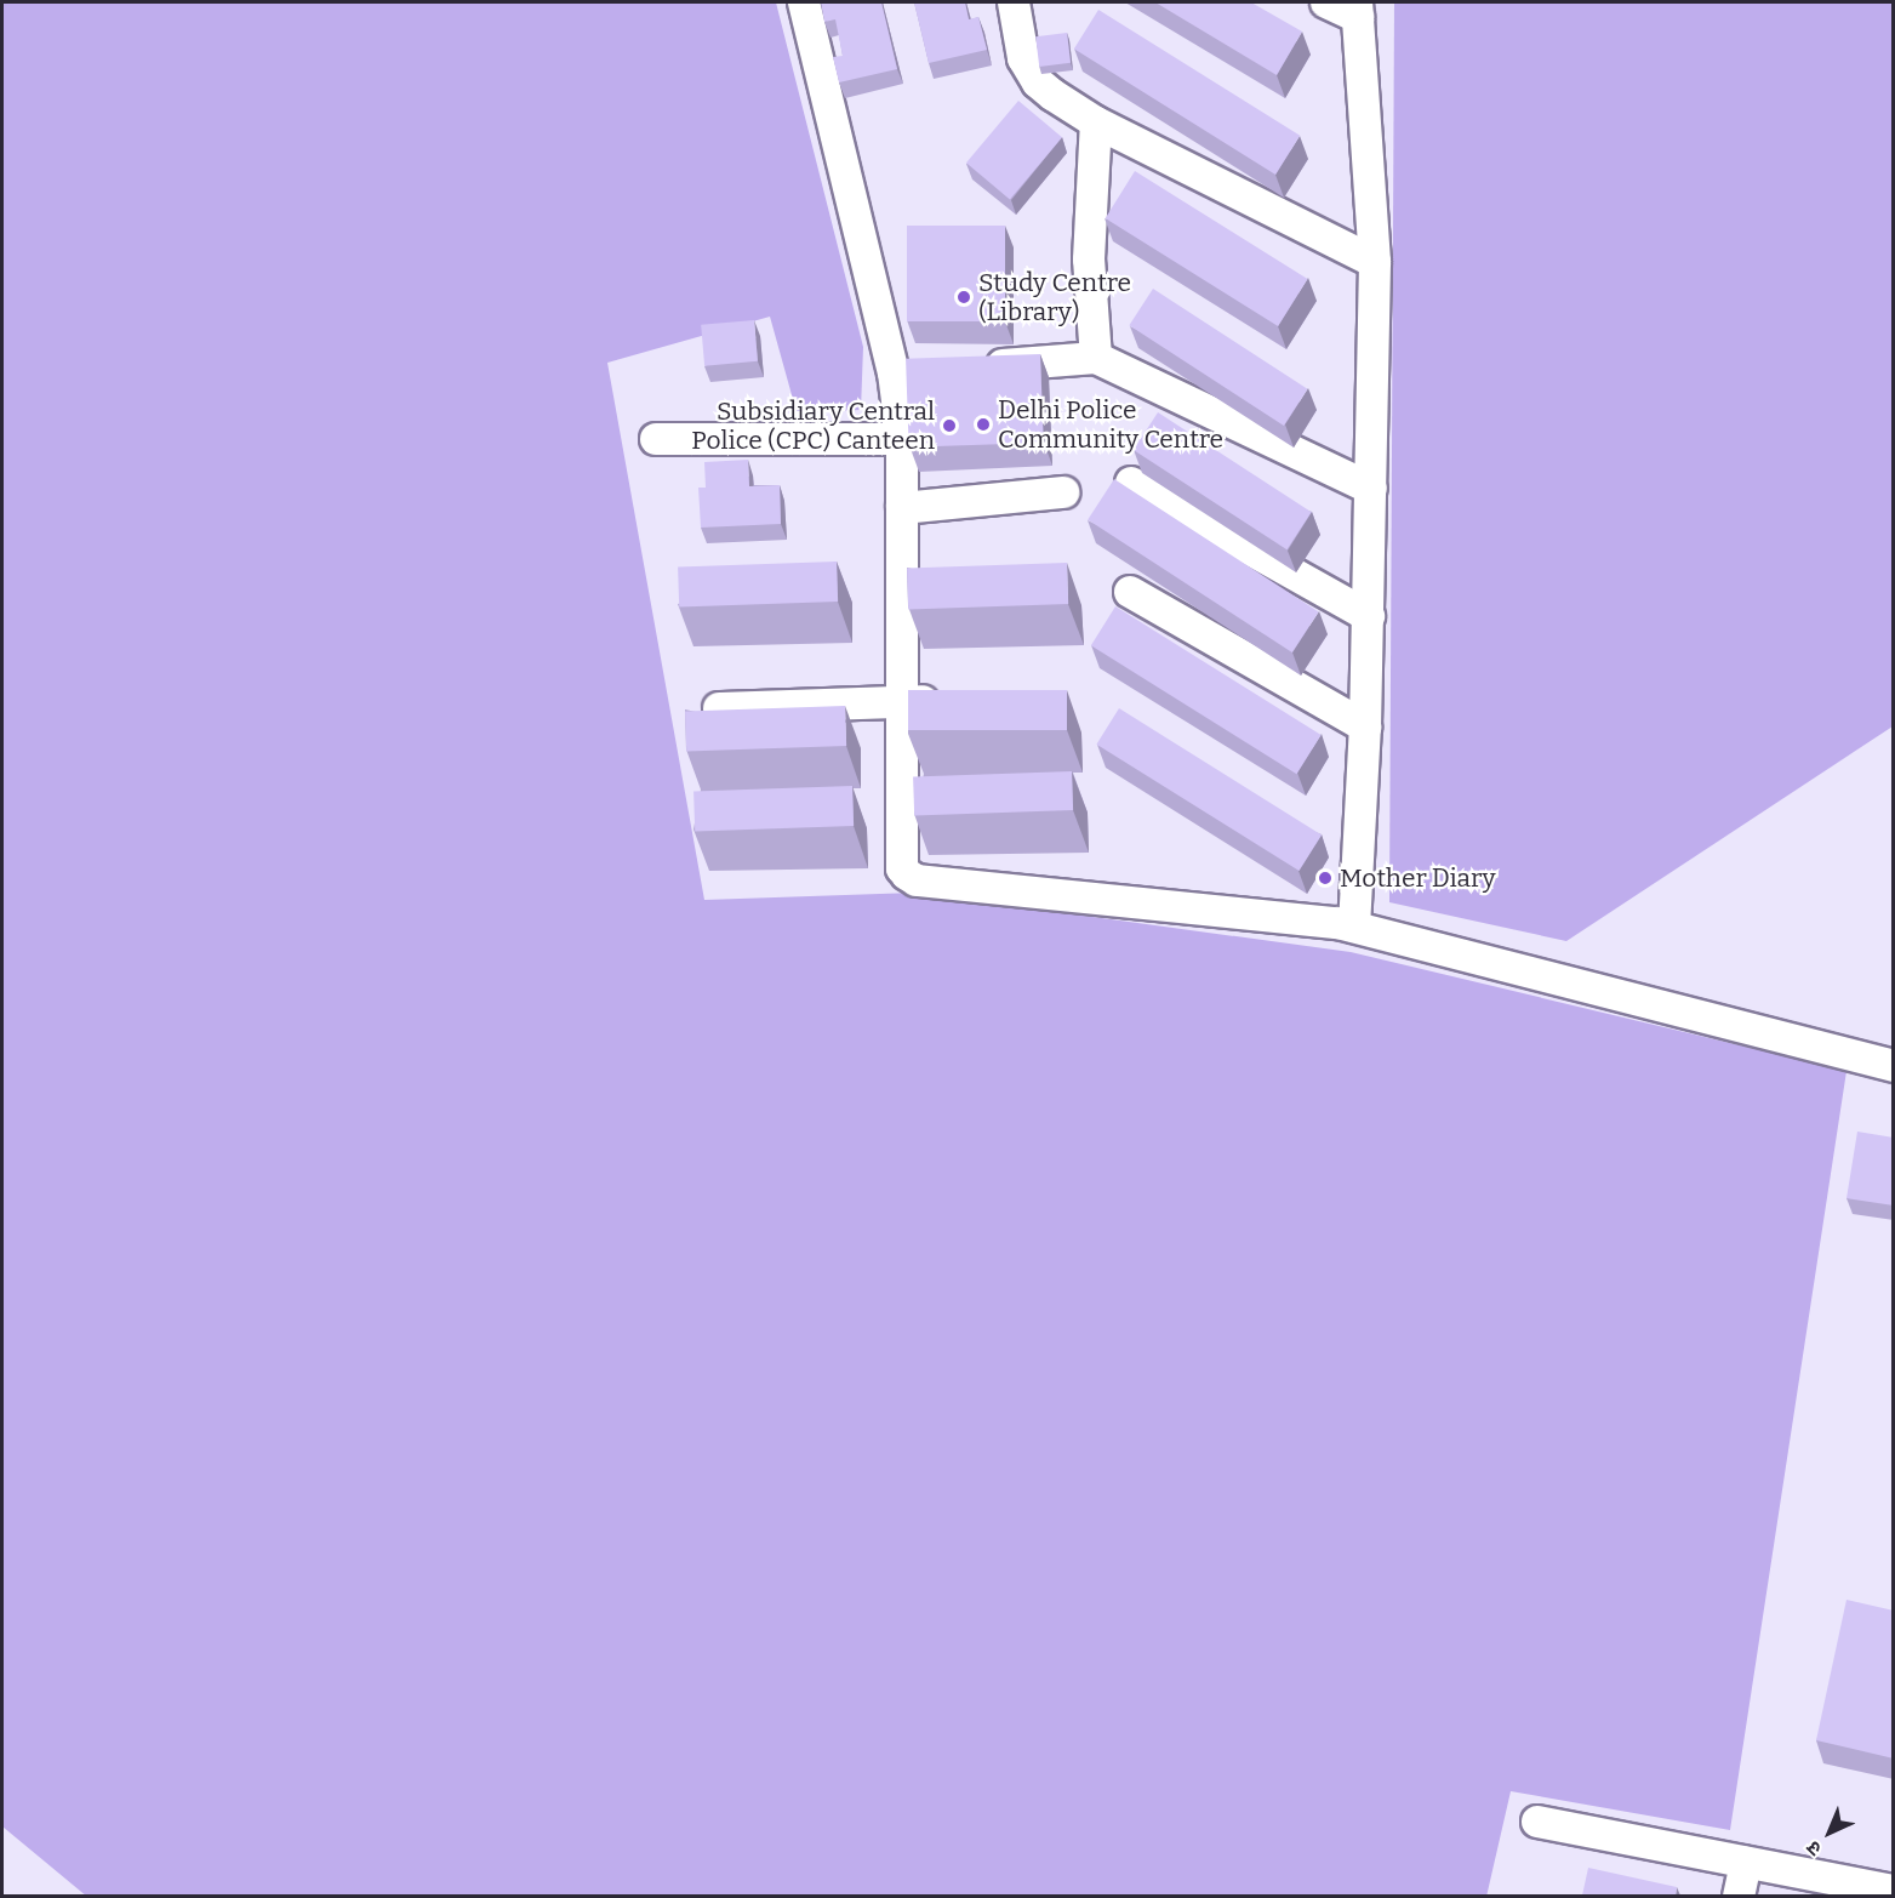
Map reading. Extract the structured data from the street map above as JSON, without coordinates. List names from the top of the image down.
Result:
{
  "places": [
    "Study Centre (Library)",
    "Delhi Police Community Centre",
    "Subsidiary Central Police (CPC) Canteen",
    "Mother Diary"
  ],
  "north": "bottom left"
}
